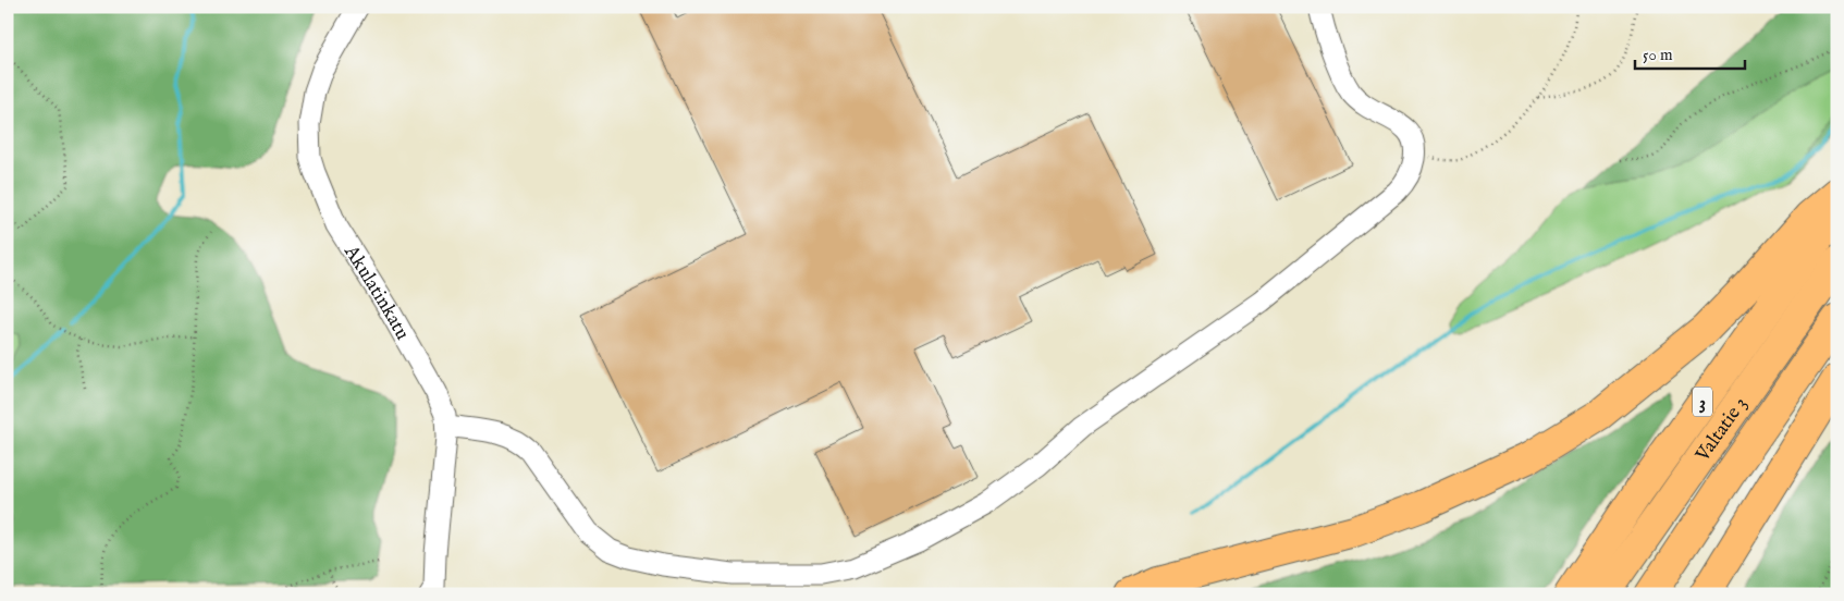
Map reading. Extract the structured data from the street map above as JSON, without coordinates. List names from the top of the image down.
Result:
{
  "streets": {
    "highway": ["3", "Valtatie 3"],
    "street": ["Akulatinkatu"]
  },
  "scale_bar": "50 m"
}
